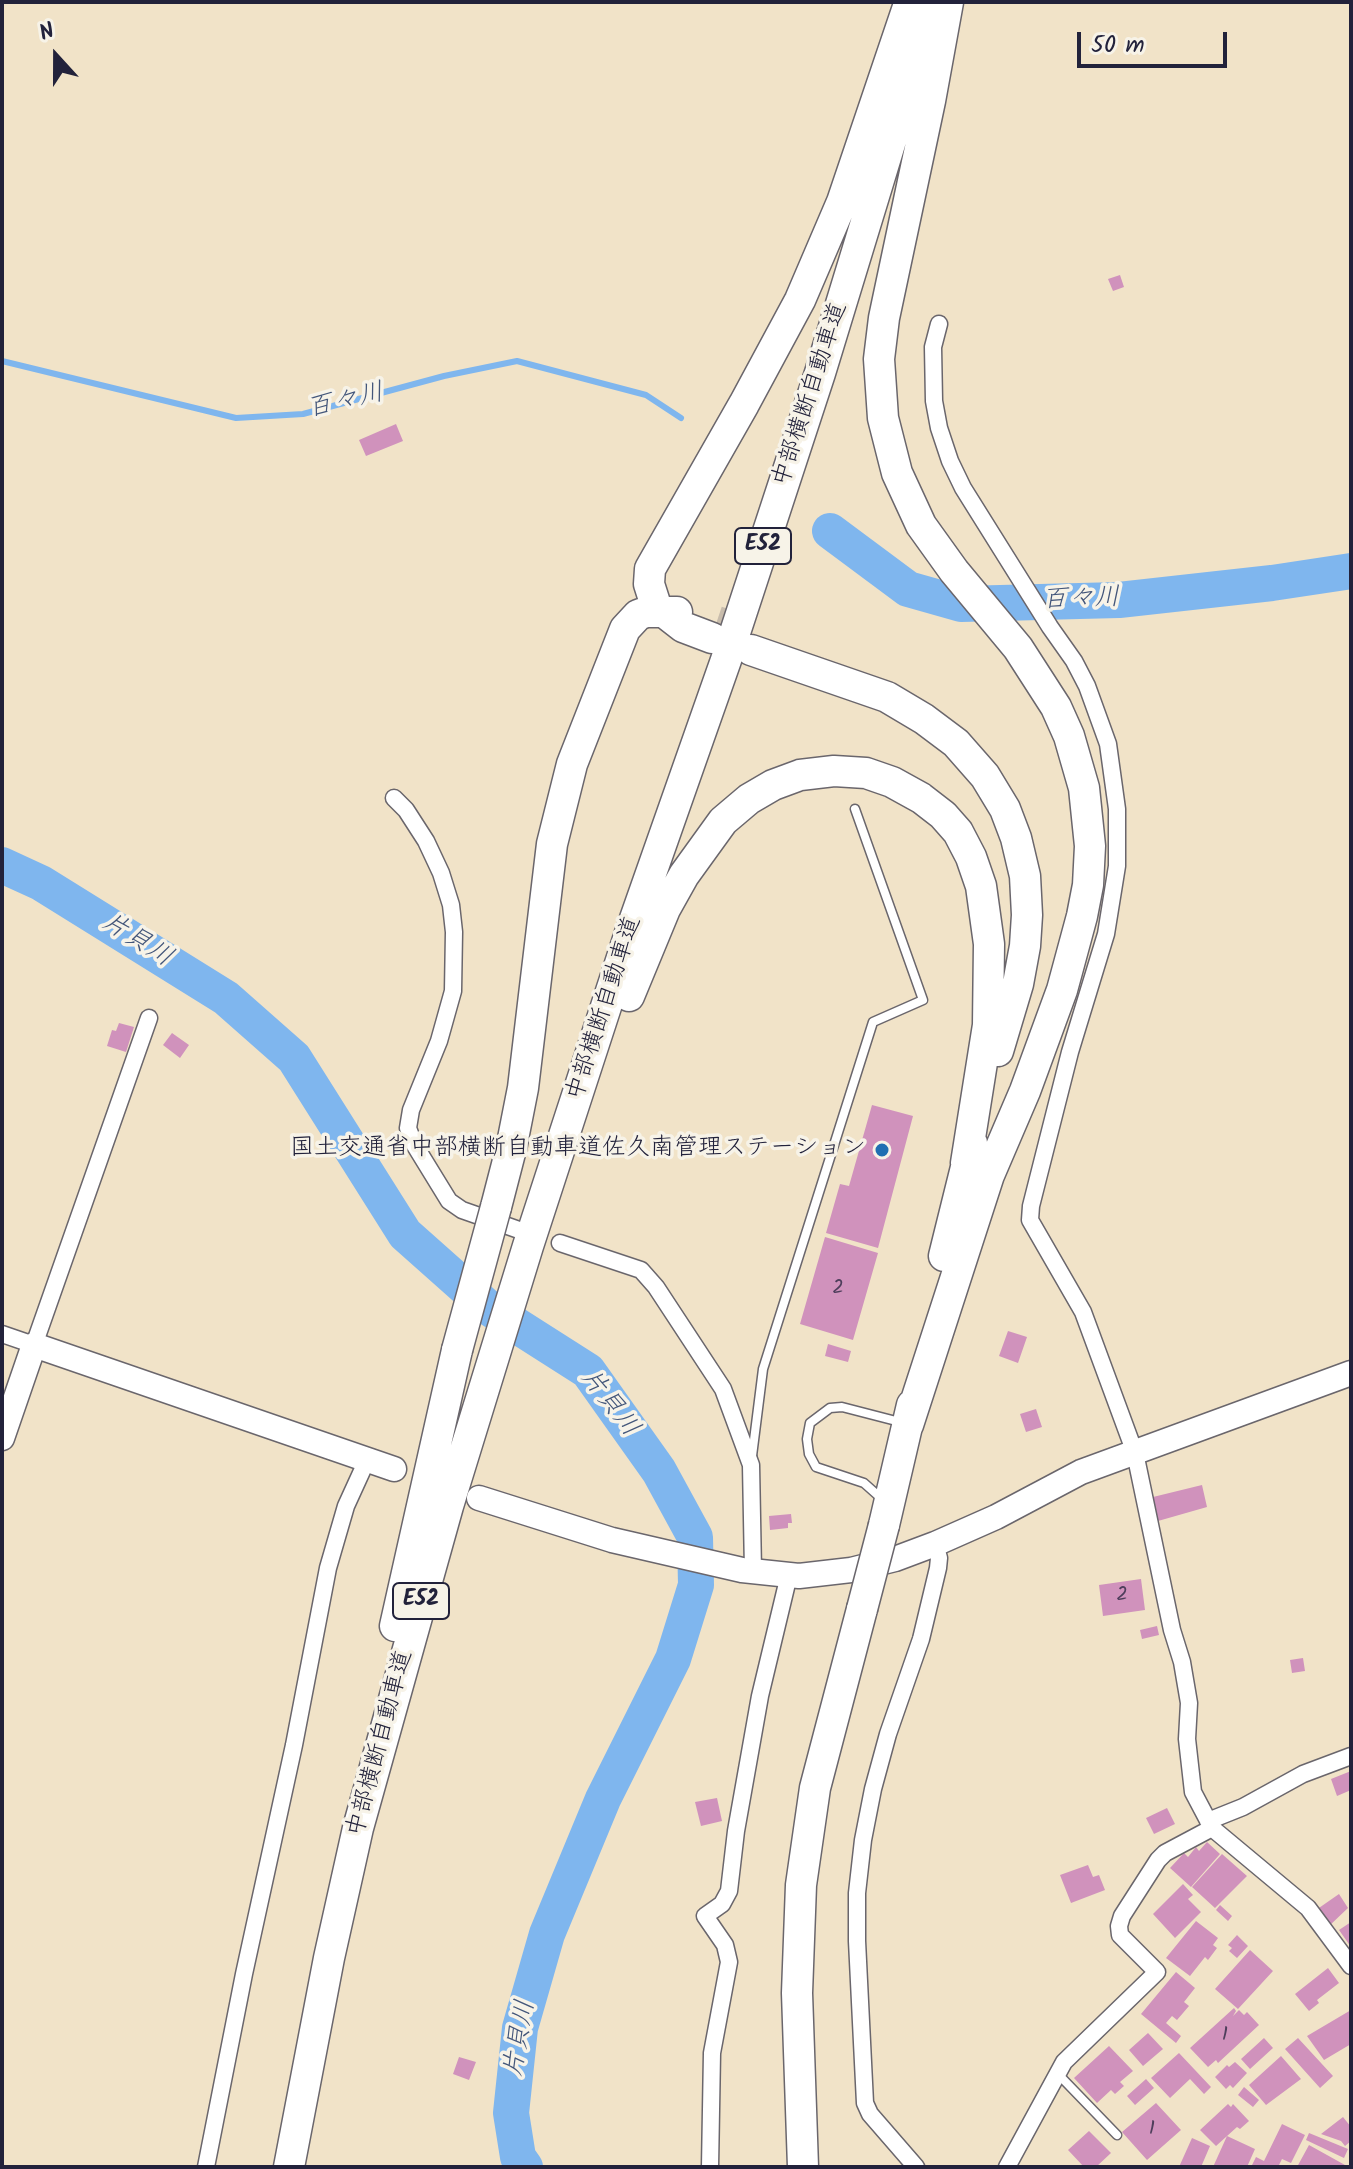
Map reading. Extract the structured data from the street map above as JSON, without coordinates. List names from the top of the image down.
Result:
{
  "streets": {
    "highway": ["中部横断自動車道", "E52"]
  },
  "water": ["百々川", "片貝川"],
  "places": ["国土交通省中部横断自動車道佐久南管理ステーション"],
  "house_numbers": [
    "2",
    "2",
    "1",
    "1"
  ],
  "scale_bar": "50 m",
  "north": "top"
}
